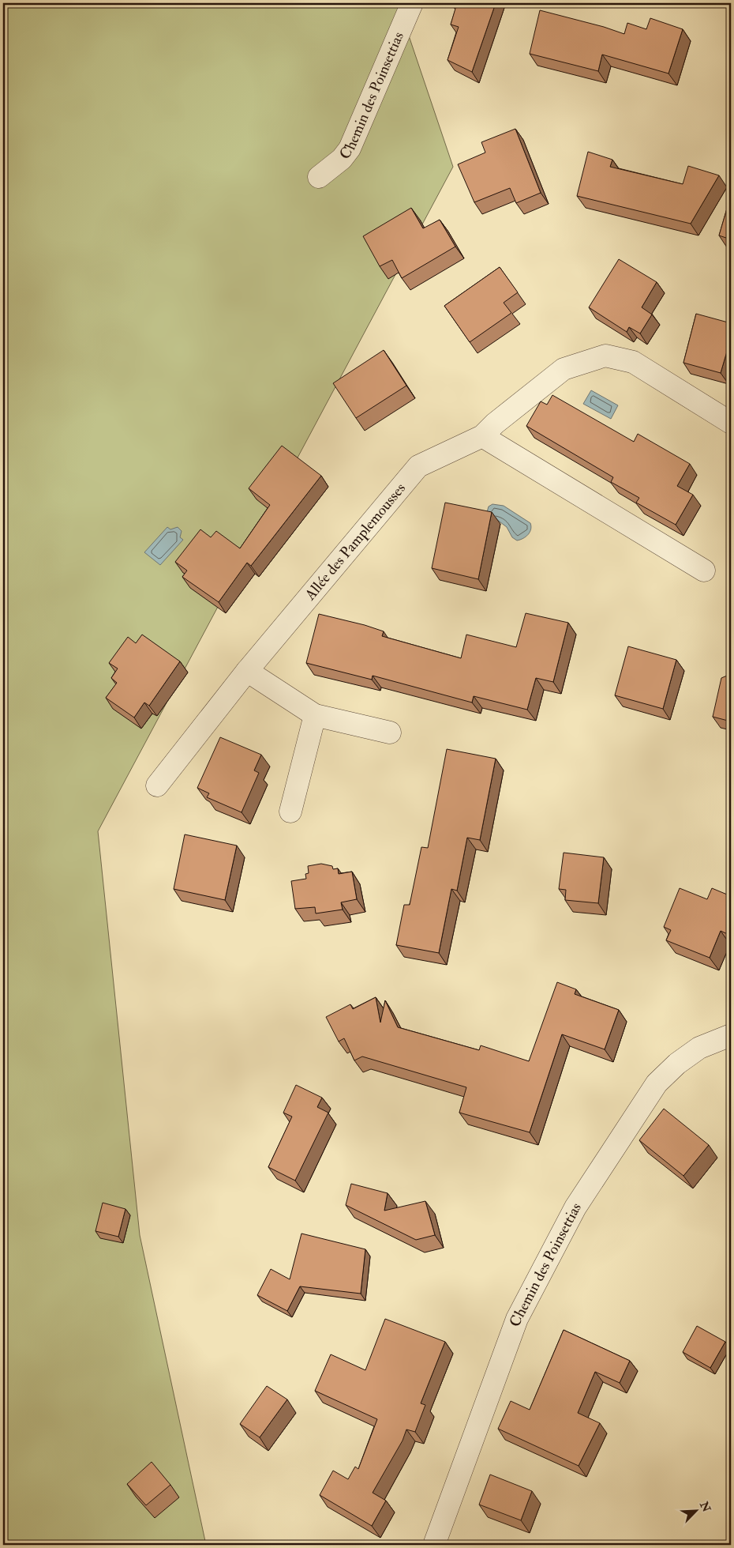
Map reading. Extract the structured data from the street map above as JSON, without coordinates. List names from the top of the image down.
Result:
{
  "streets": {
    "street": ["Chemin des Poinsettias", "Allée des Pamplemousses"]
  },
  "north": "top right"
}
